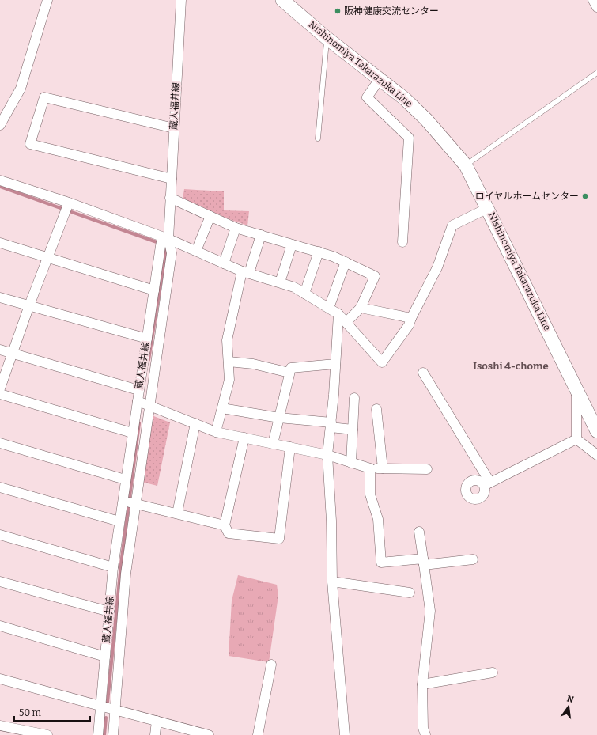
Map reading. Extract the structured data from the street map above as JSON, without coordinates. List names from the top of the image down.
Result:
{
  "streets": {
    "main road": ["Nishinomiya Takarazuka Line"],
    "street": ["蔵人福井線"]
  },
  "districts": ["Isoshi 4-chome"],
  "places": ["阪神健康交流センター", "ロイヤルホームセンター"],
  "scale_bar": "50 m",
  "north": "top"
}
